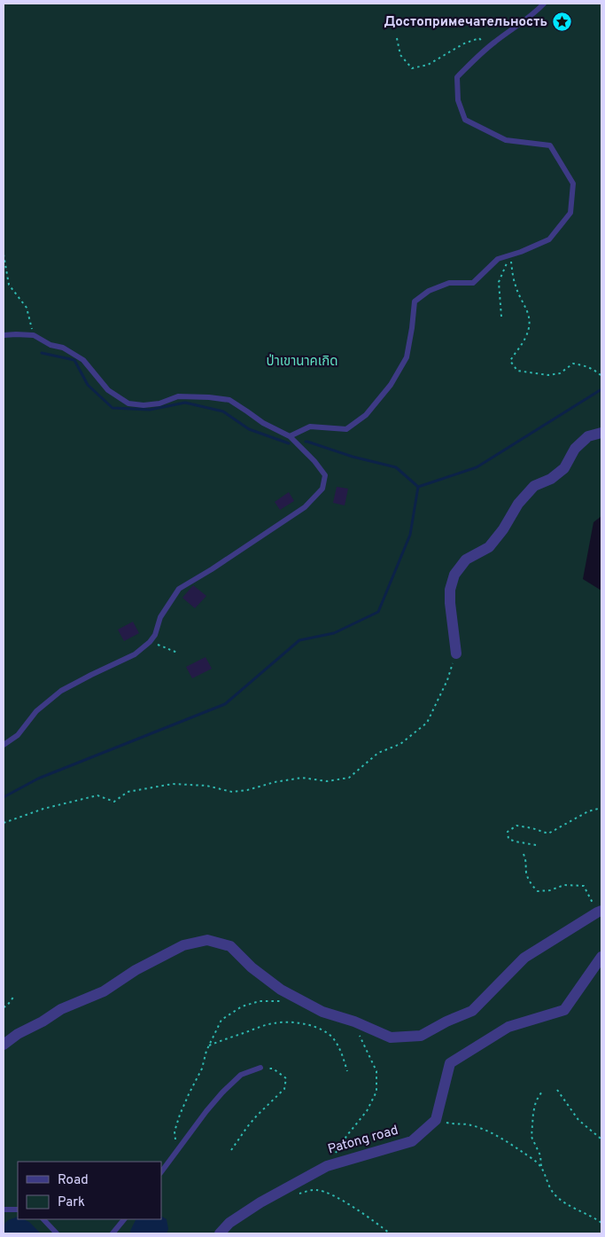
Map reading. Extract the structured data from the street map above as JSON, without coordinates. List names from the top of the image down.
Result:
{
  "streets": {
    "street": ["Patong road"]
  },
  "parks": ["ป่าเขานาคเกิด"],
  "places": {
    "place": ["Достопримечательность"]
  },
  "legend": ["Road", "Park"]
}
